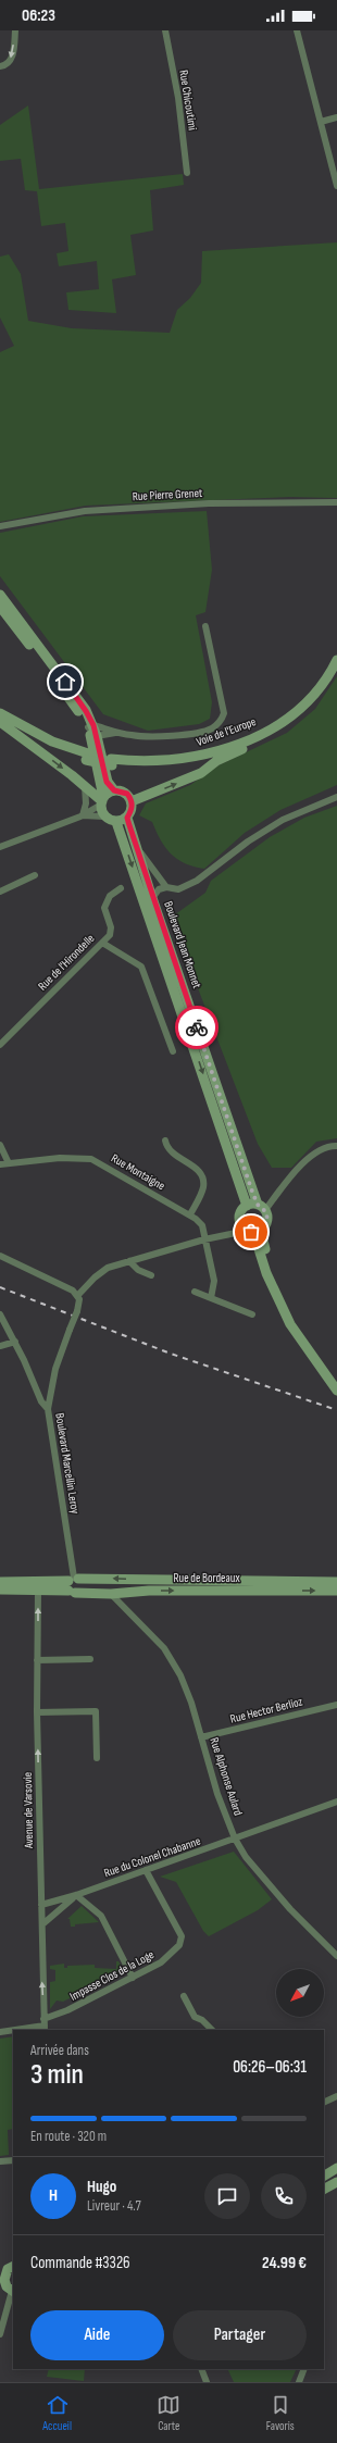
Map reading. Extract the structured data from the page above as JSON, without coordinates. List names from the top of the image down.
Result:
{
  "streets": {
    "main road": ["Voie de l'Europe", "Boulevard Jean Monnet", "Rue de Bordeaux"],
    "street": [
      "Rue Chicoutimi",
      "Rue Pierre Grenet",
      "Rue de l'Hirondelle",
      "Rue Montaigne",
      "Boulevard Marcellin Leroy",
      "Rue Hector Berlioz",
      "Rue Alphonse Aulard",
      "Avenue de Varsovie",
      "Rue du Colonel Chabanne",
      "Impasse Clos de la Loge"
    ]
  },
  "crossings": [
    ["Boulevard Marcellin Leroy", "Rue de Bordeaux"],
    ["Rue de Bordeaux", "Rue Alphonse Aulard"],
    ["Rue de Bordeaux", "Avenue de Varsovie"],
    ["Rue Hector Berlioz", "Rue Alphonse Aulard"],
    ["Rue Alphonse Aulard", "Rue du Colonel Chabanne"],
    ["Avenue de Varsovie", "Rue du Colonel Chabanne"],
    ["Avenue de Varsovie", "Impasse Clos de la Loge"],
    ["Rue du Colonel Chabanne", "Impasse Clos de la Loge"]
  ],
  "one_way": ["Avenue de Varsovie"],
  "north": "bottom left",
  "page": {
    "status": "06:23",
    "heading": ["3 min", "Arrivée dans", "06:26–06:31"],
    "panel": [
      "Hugo",
      "Livreur · 4.7",
      "Commande #3326",
      "24.99 €"
    ],
    "bar": "En route · 320 m",
    "round": "H",
    "buttons": ["Aide", "Partager"],
    "tabs": ["Accueil", "Carte", "Favoris"]
  }
}
